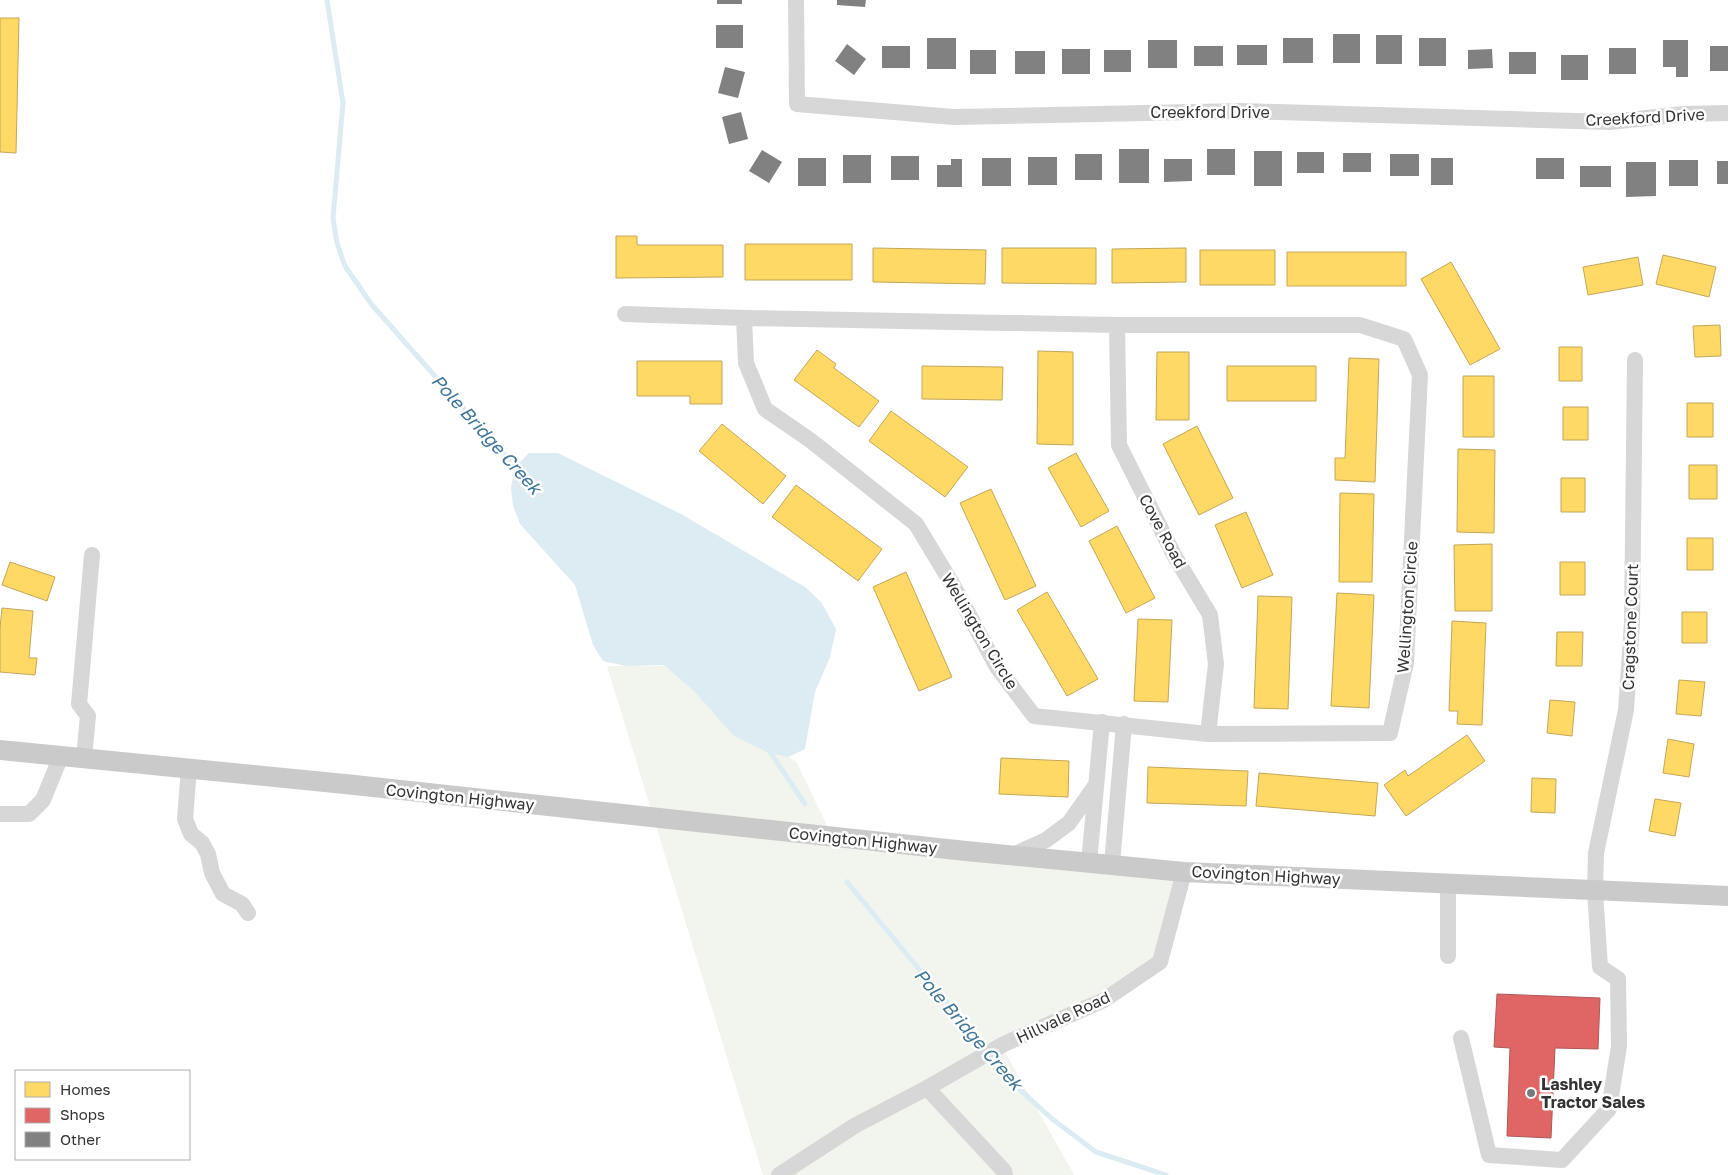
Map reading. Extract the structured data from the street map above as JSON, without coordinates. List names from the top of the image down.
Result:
{
  "streets": {
    "main road": ["Covington Highway"],
    "street": [
      "Creekford Drive",
      "Cove Road",
      "Wellington Circle",
      "Cragstone Court",
      "Hillvale Road"
    ]
  },
  "crossings": [
    ["Cove Road", "Wellington Circle"],
    ["Cragstone Court", "Covington Highway"],
    ["Covington Highway", "Hillvale Road"]
  ],
  "water": ["Pole Bridge Creek"],
  "places": ["Lashley Tractor Sales"],
  "legend": ["Homes", "Shops", "Other"]
}
